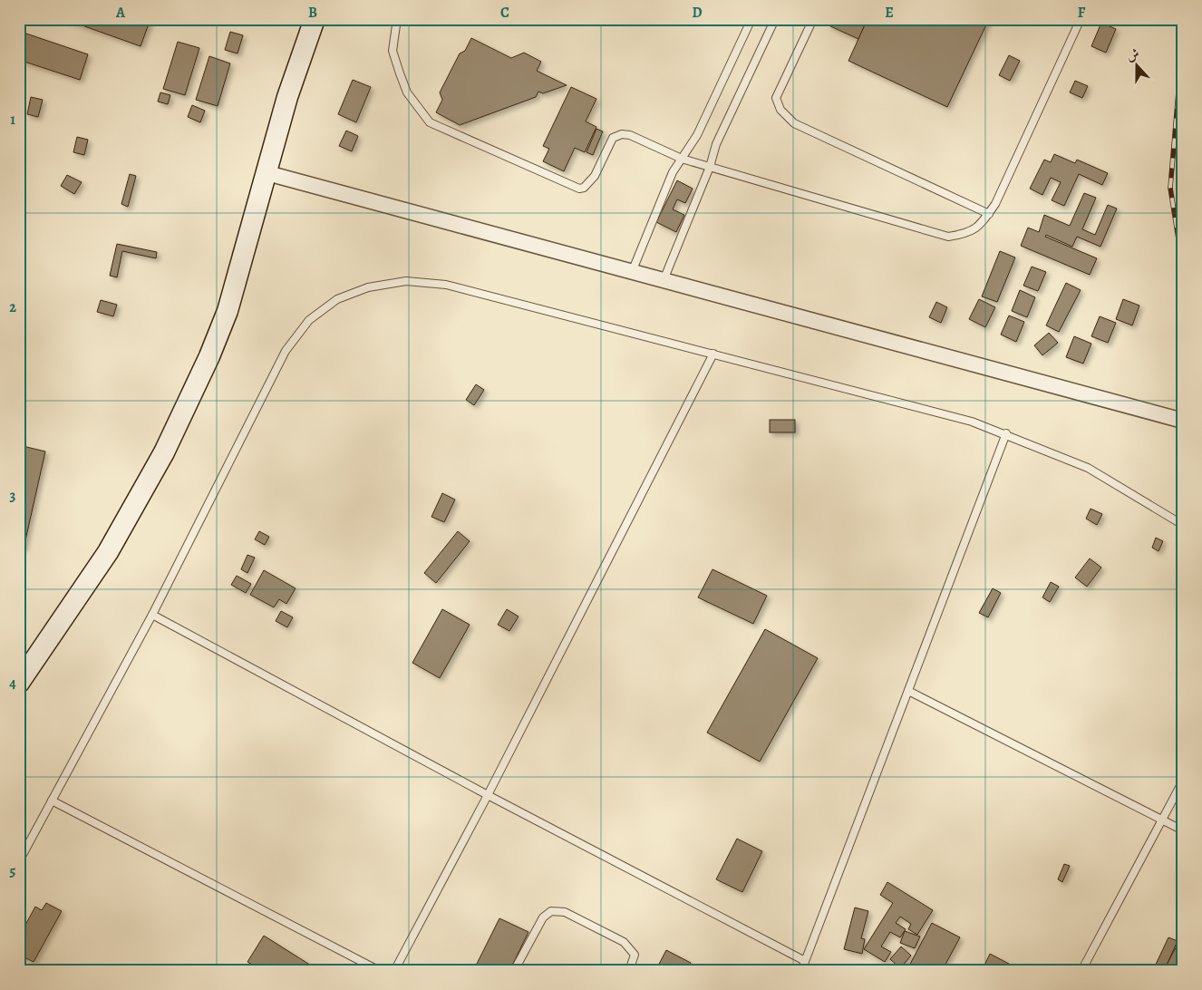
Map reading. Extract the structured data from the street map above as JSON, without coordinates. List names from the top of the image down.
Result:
{
  "north": "top",
  "grid": {
    "columns": [
      "A",
      "B",
      "C",
      "D",
      "E",
      "F"
    ],
    "rows": [
      "1",
      "2",
      "3",
      "4",
      "5"
    ]
  }
}
